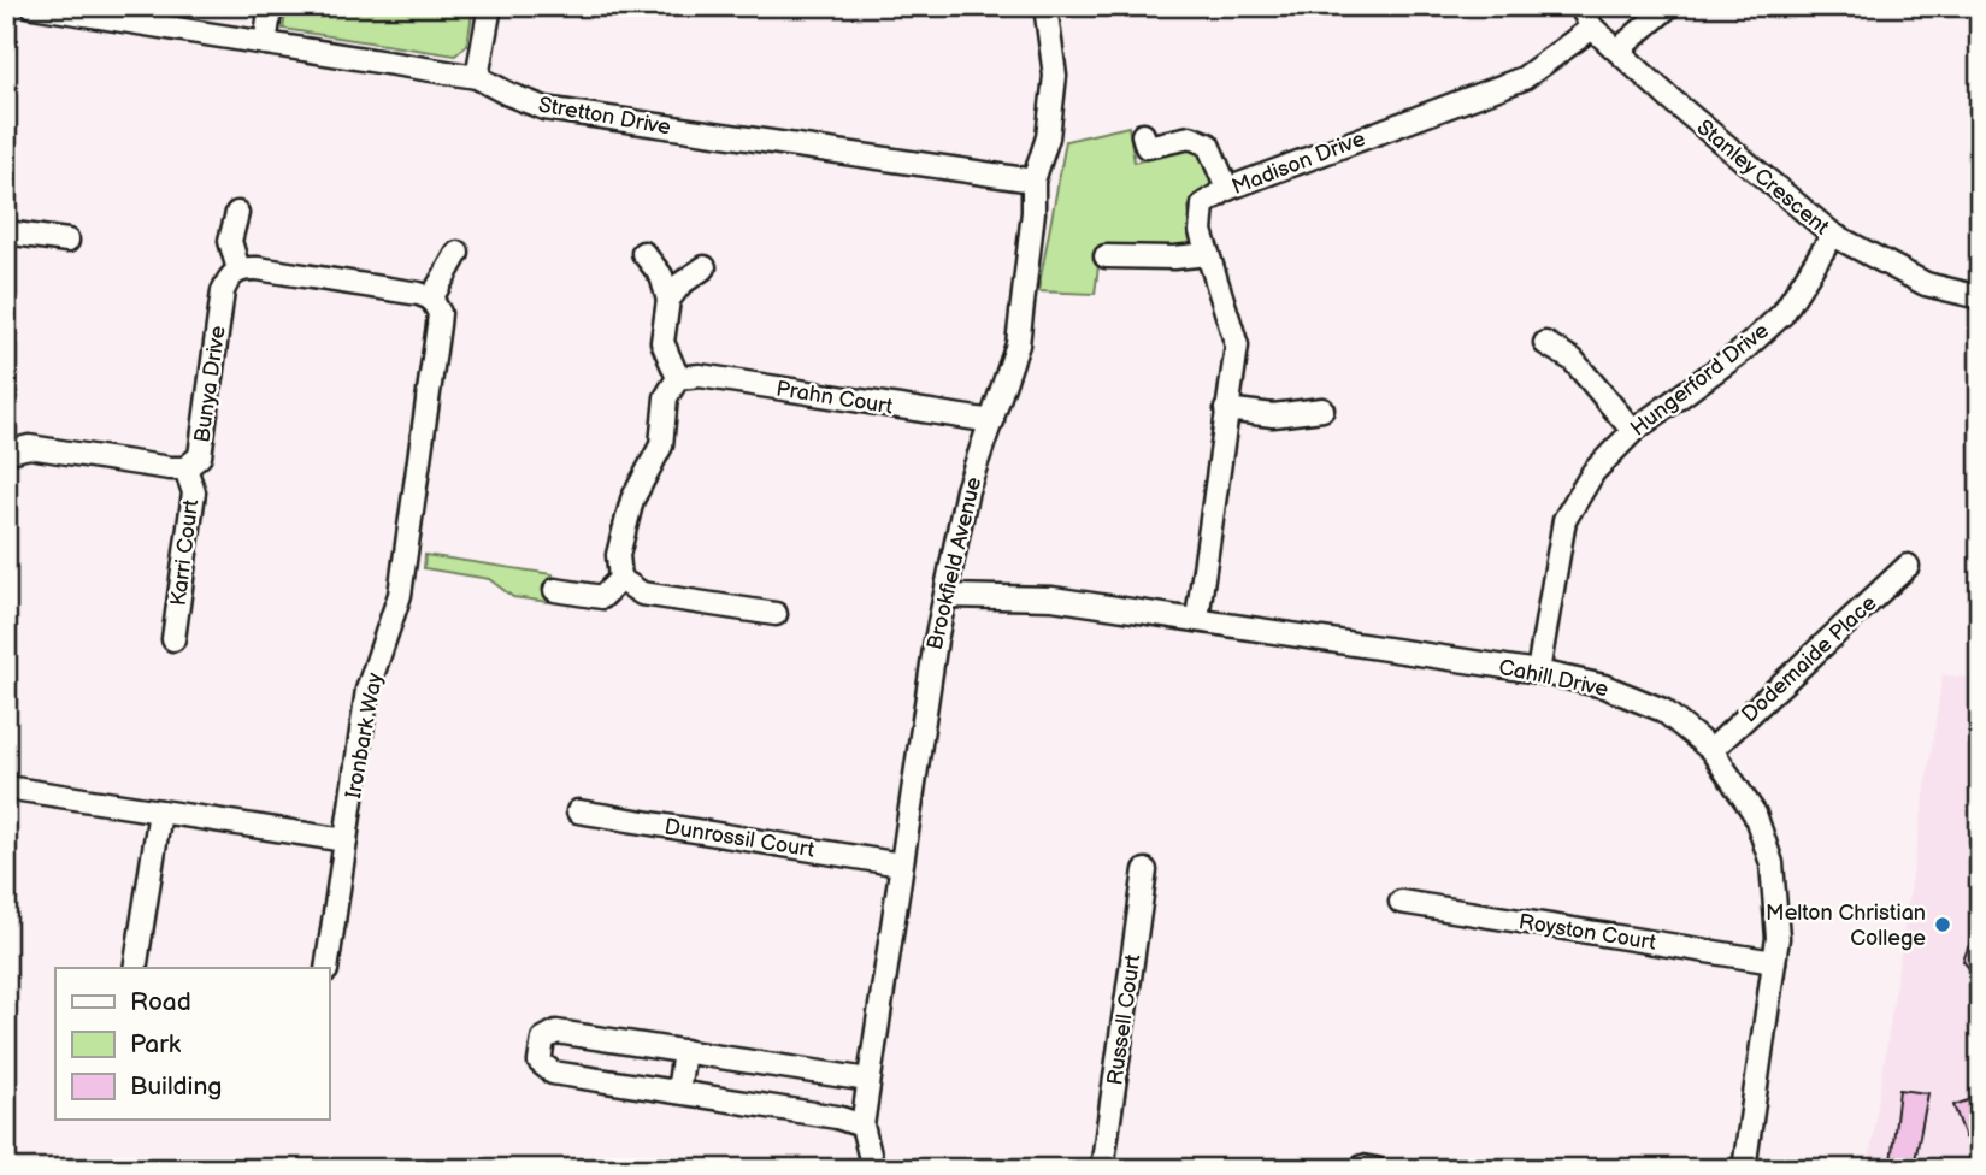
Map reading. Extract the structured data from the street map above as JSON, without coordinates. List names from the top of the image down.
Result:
{
  "streets": {
    "street": [
      "Stretton Drive",
      "Madison Drive",
      "Stanley Crescent",
      "Hungerford Drive",
      "Bunya Drive",
      "Prahn Court",
      "Karri Court",
      "Brookfield Avenue",
      "Dodemaide Place",
      "Cahill Drive",
      "Ironbark Way",
      "Dunrossil Court",
      "Royston Court",
      "Russell Court"
    ]
  },
  "crossings": [
    ["Stretton Drive", "Brookfield Avenue"],
    ["Madison Drive", "Stanley Crescent"],
    ["Madison Drive", "Cahill Drive"],
    ["Stanley Crescent", "Hungerford Drive"],
    ["Hungerford Drive", "Cahill Drive"],
    ["Bunya Drive", "Karri Court"],
    ["Prahn Court", "Brookfield Avenue"],
    ["Brookfield Avenue", "Cahill Drive"],
    ["Brookfield Avenue", "Dunrossil Court"],
    ["Dodemaide Place", "Cahill Drive"],
    ["Cahill Drive", "Royston Court"]
  ],
  "places": ["Melton Christian College"],
  "legend": ["Road", "Park", "Building"]
}
